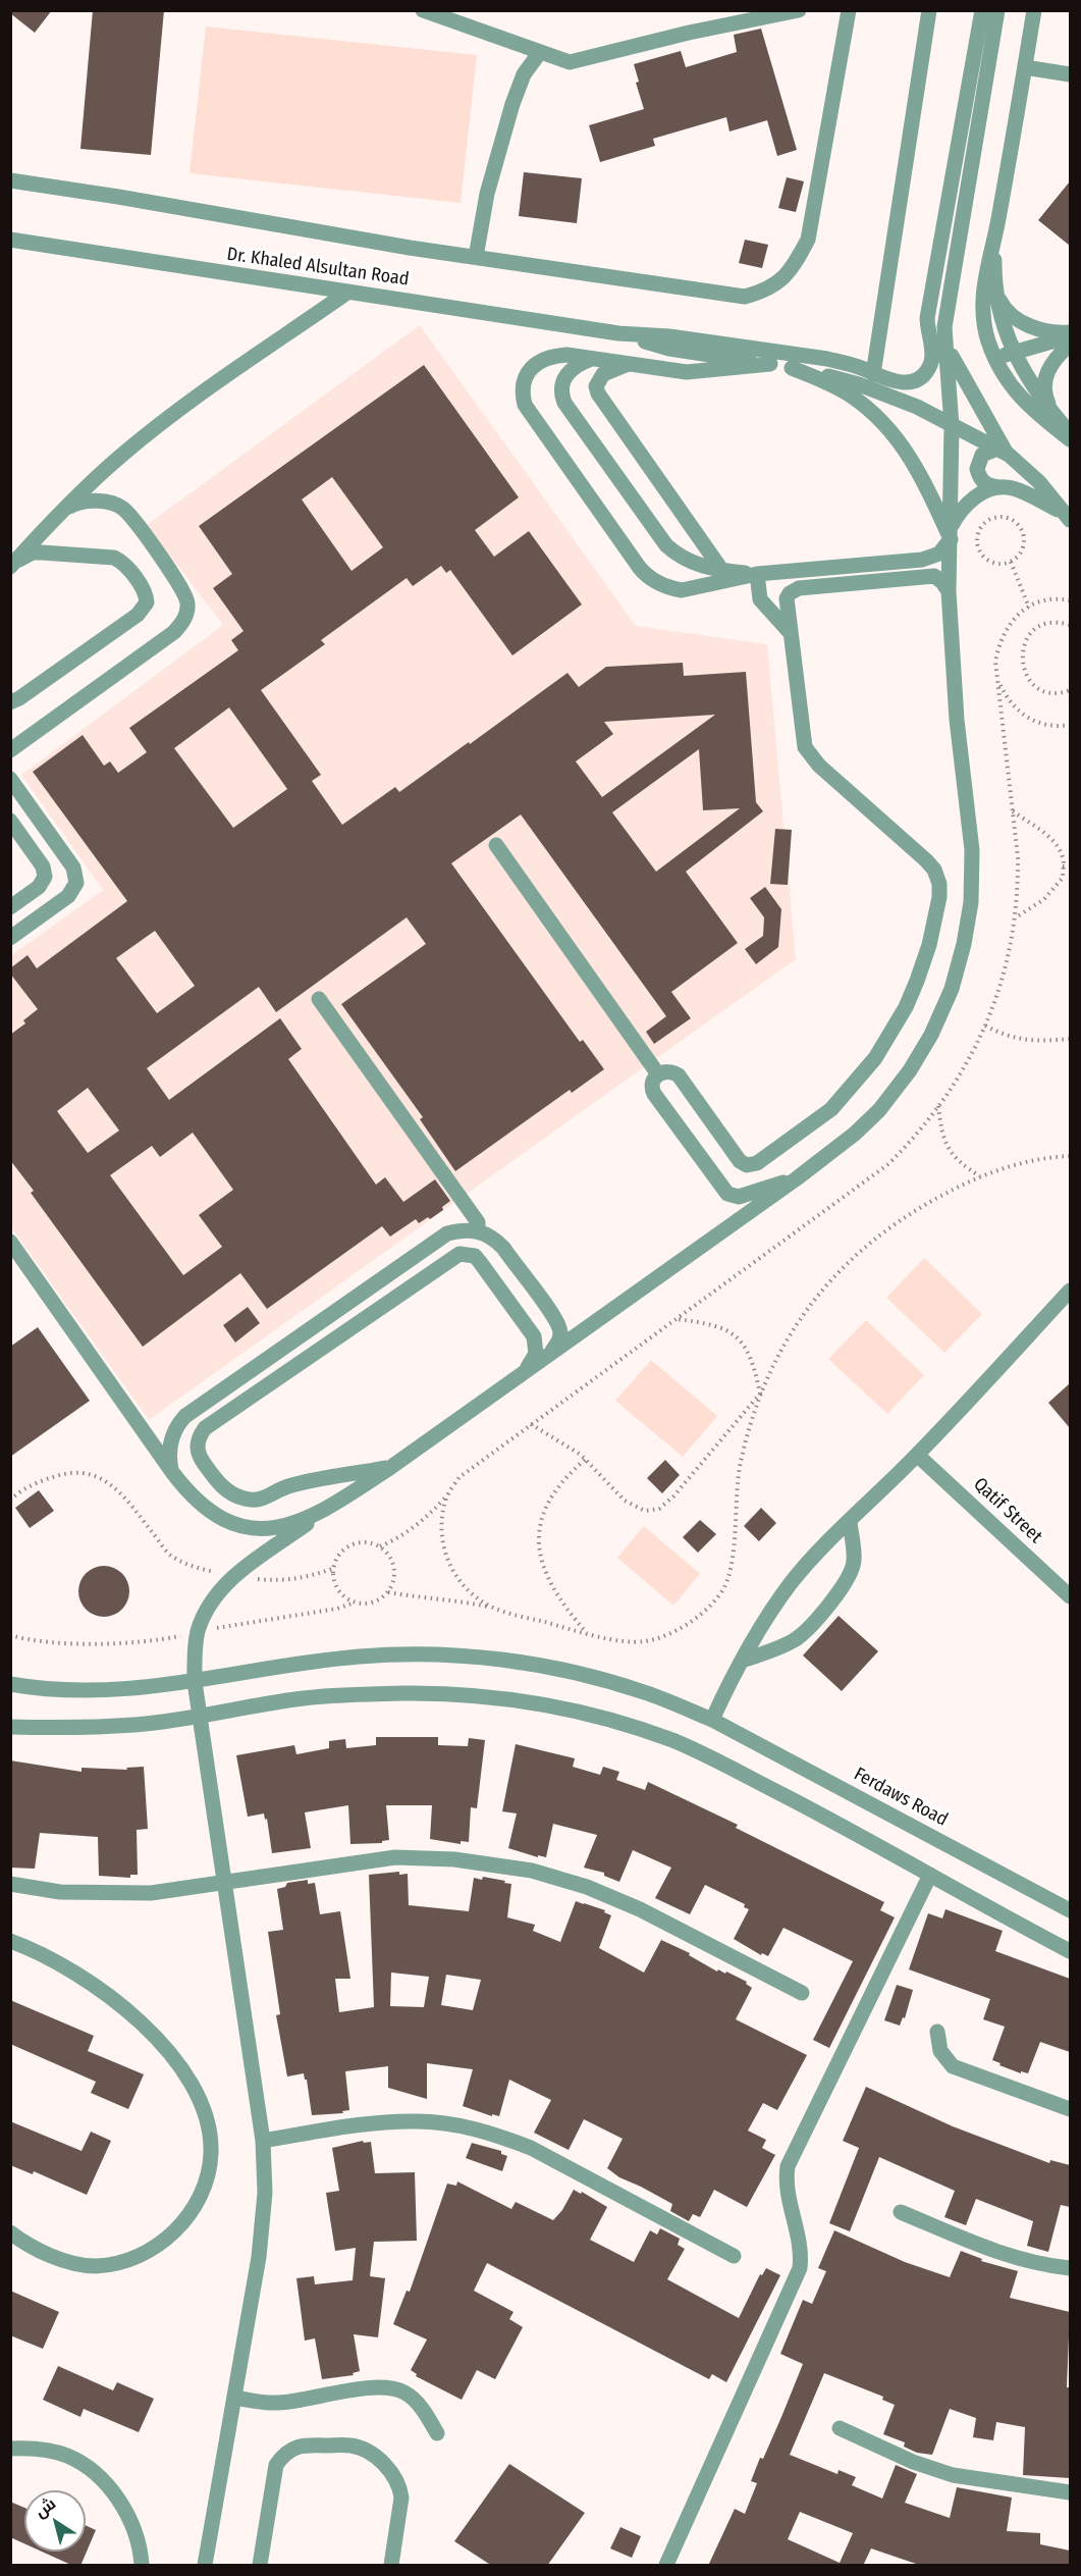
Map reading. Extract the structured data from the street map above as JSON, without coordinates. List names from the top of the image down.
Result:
{
  "streets": {
    "street": ["Dr. Khaled Alsultan Road", "Qatif Street", "Ferdaws Road"]
  },
  "north": "top left"
}
